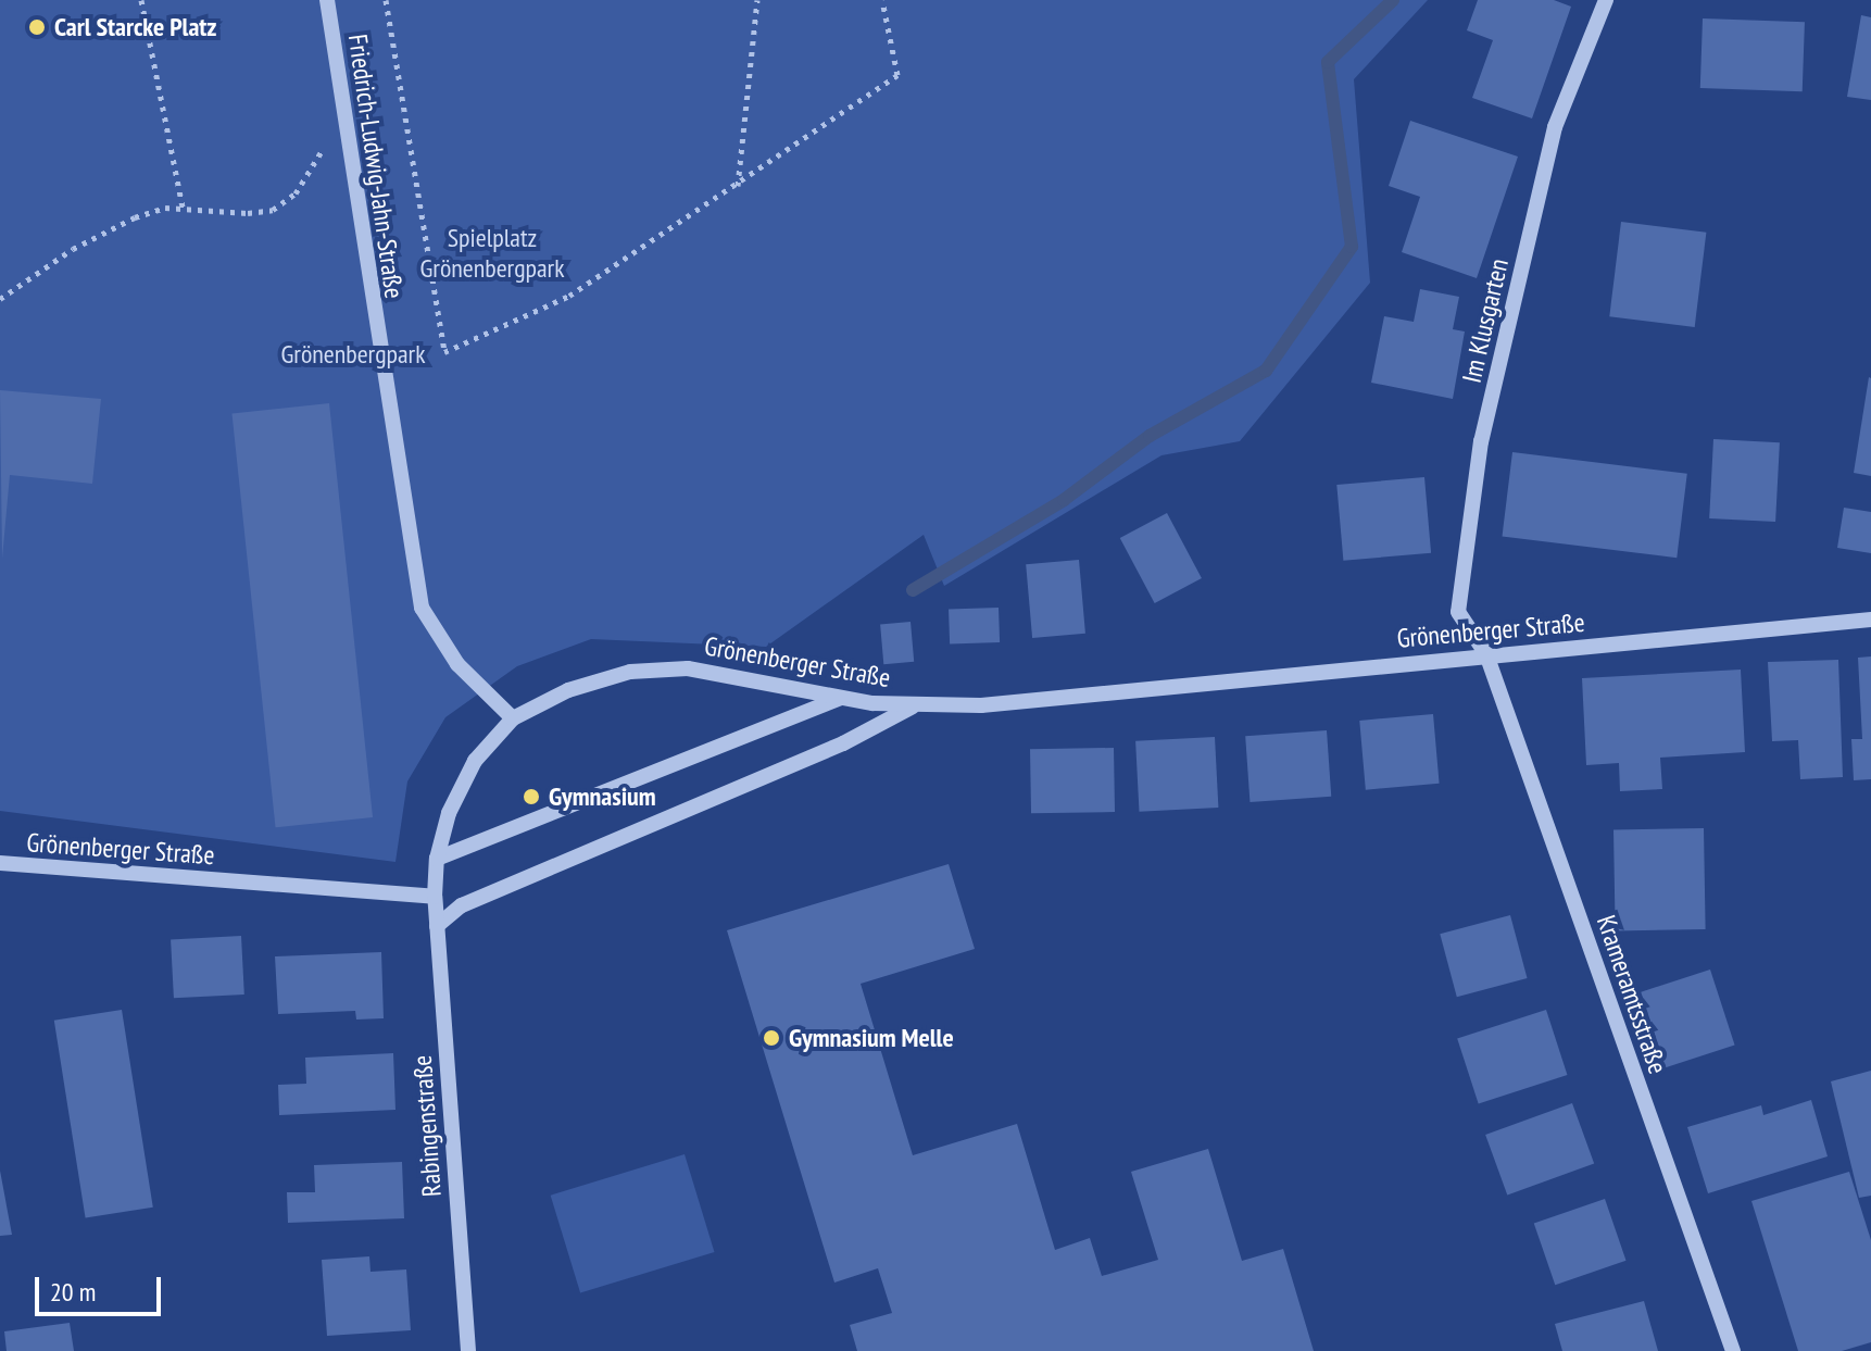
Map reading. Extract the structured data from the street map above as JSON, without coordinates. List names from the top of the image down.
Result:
{
  "streets": {
    "street": [
      "Friedrich-Ludwig-Jahn-Straße",
      "Im Klusgarten",
      "Grönenberger Straße",
      "Krameramtsstraße",
      "Rabingenstraße"
    ]
  },
  "crossings": [
    ["Friedrich-Ludwig-Jahn-Straße", "Grönenberger Straße"],
    ["Im Klusgarten", "Grönenberger Straße"],
    ["Im Klusgarten", "Krameramtsstraße"],
    ["Grönenberger Straße", "Krameramtsstraße"],
    ["Grönenberger Straße", "Rabingenstraße"]
  ],
  "parks": ["Spielplatz Grönenbergpark", "Grönenbergpark"],
  "places": ["Carl Starcke Platz", "Gymnasium", "Gymnasium Melle"],
  "scale_bar": "20 m"
}
